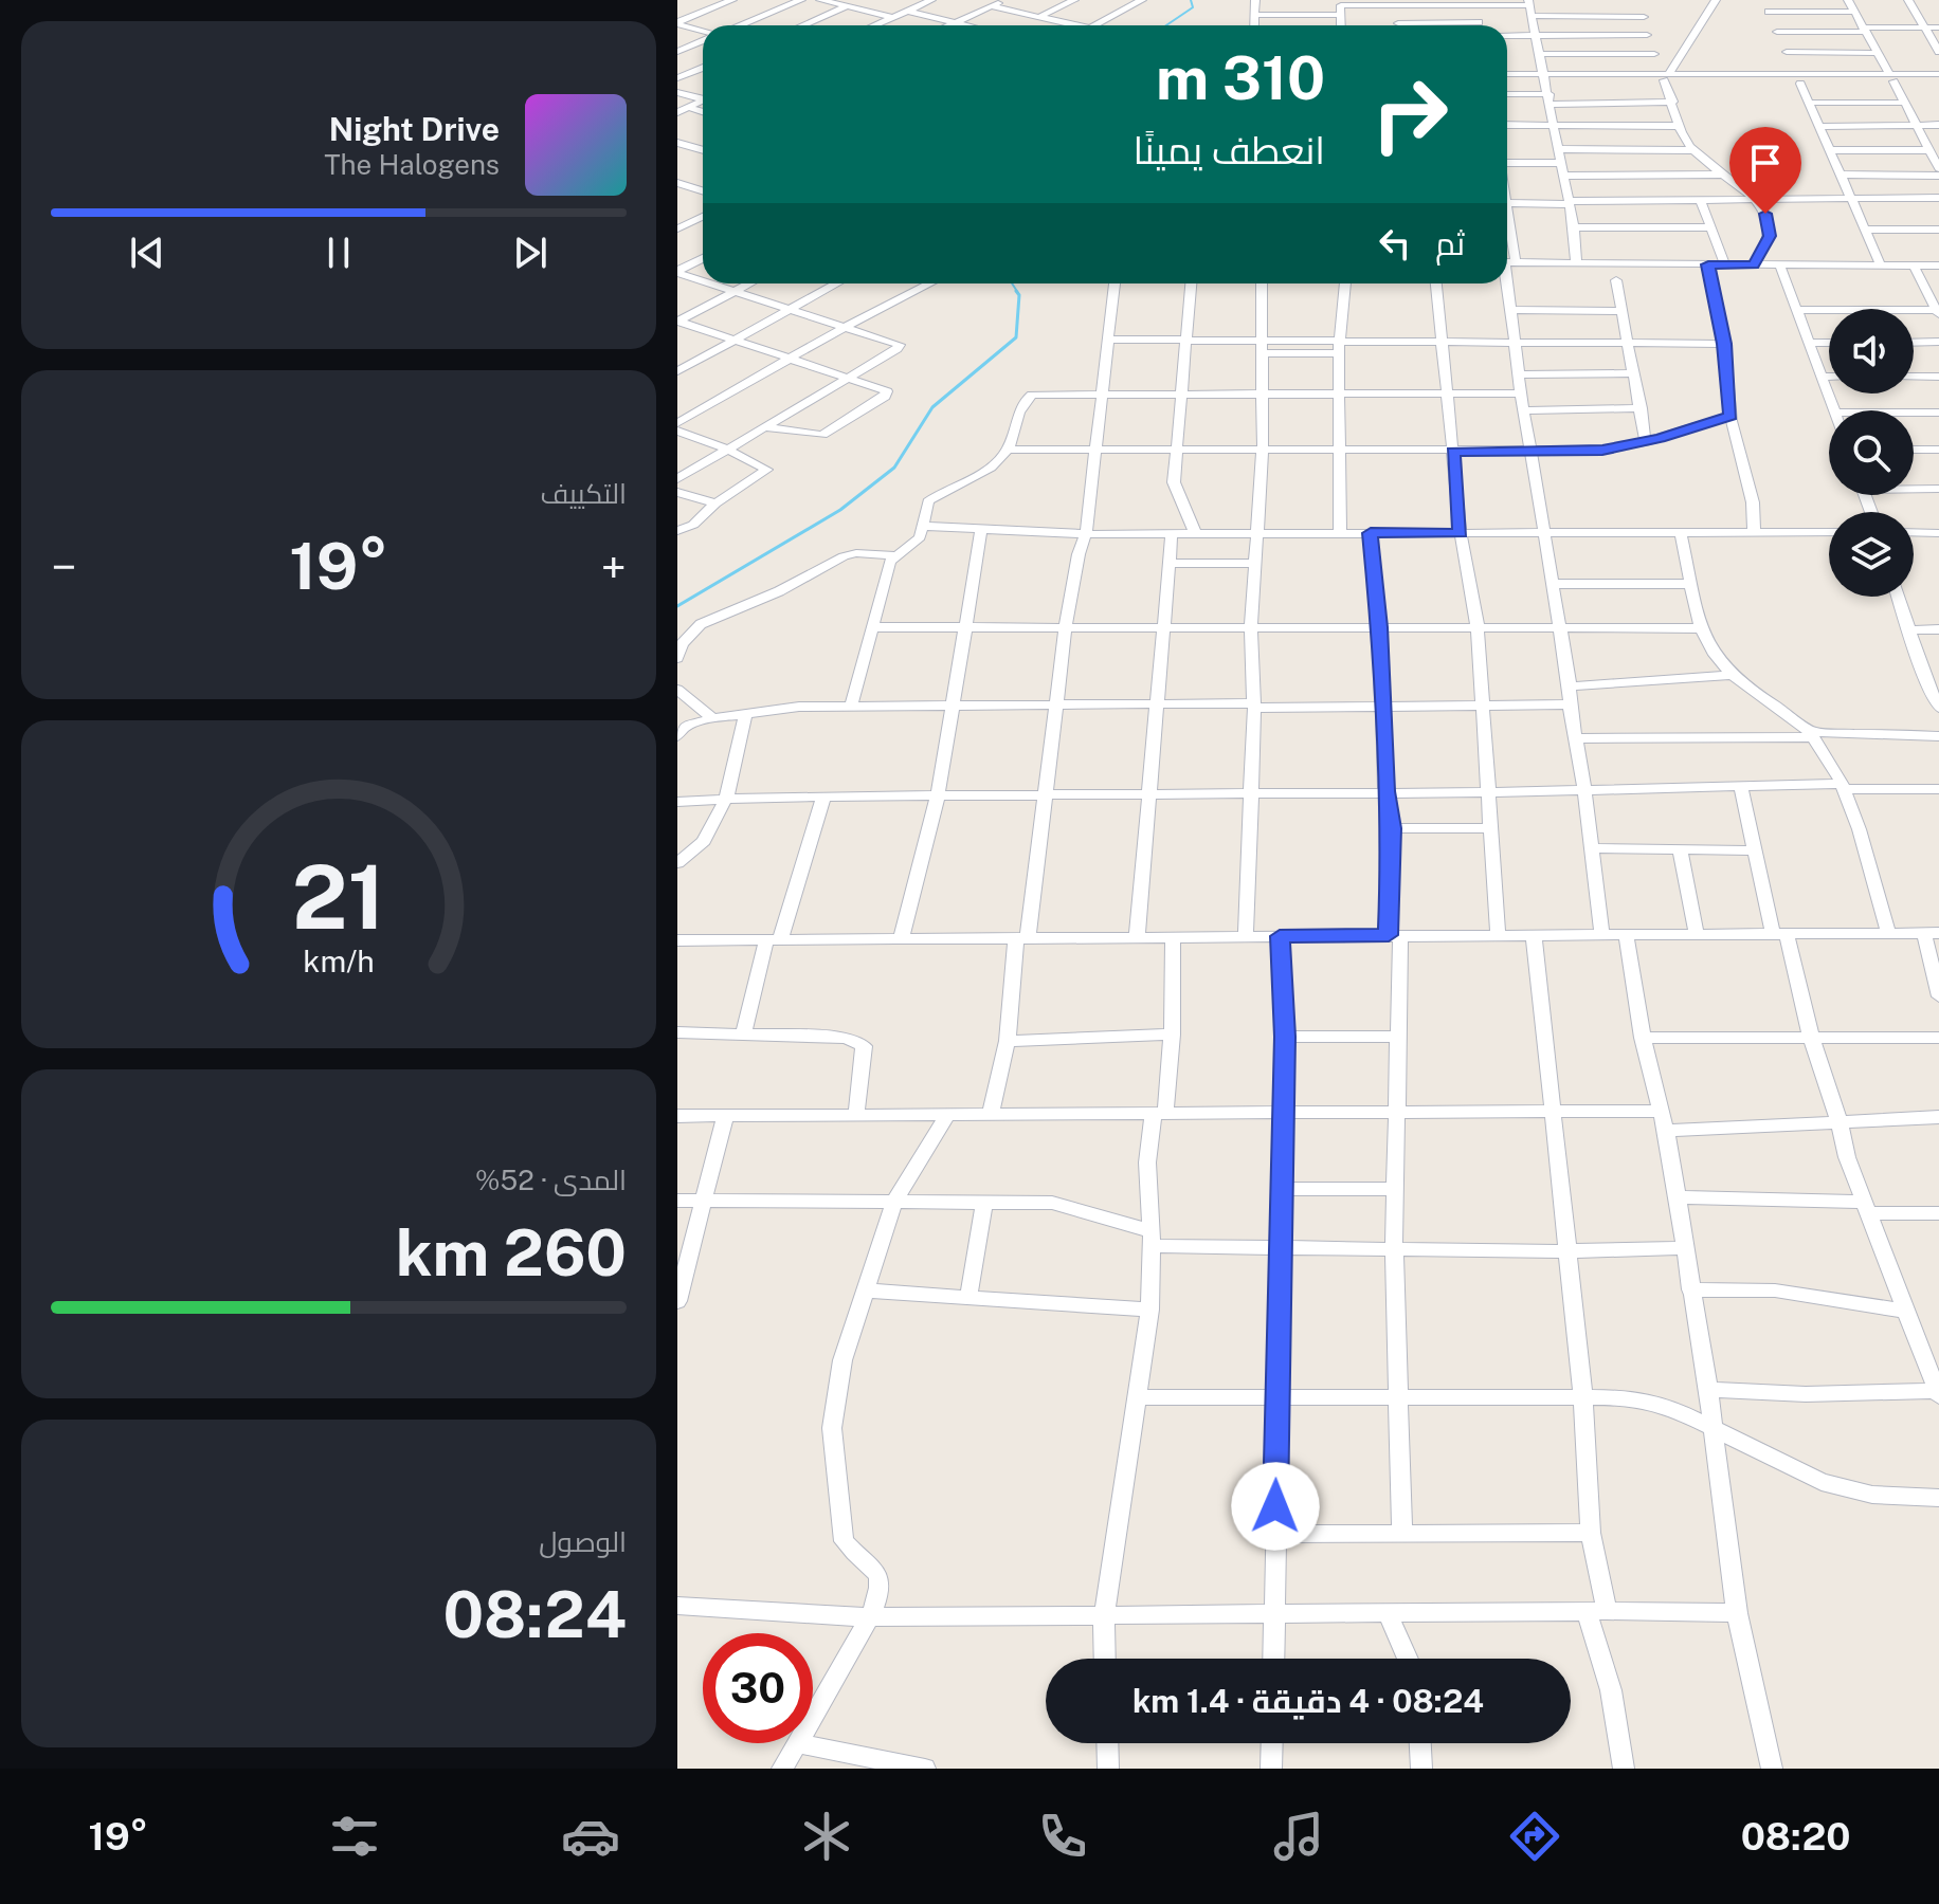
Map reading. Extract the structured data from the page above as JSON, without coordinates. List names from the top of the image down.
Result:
{
  "page": {
    "turn": ["310 m", "انعطف يمينًا"],
    "song": ["Night Drive", "The Halogens"],
    "then": "ثم",
    "tile": [
      "التكييف",
      ["المدى · 52%", "260 km"],
      ["الوصول", "08:24"]
    ],
    "heat": ["−", "19°", "+"],
    "limit": "30",
    "trip": "08:24 · 4 دقيقة · 1.4 km",
    "tabs": ["08:20", "19°"],
    "gauge": ["21", "km/h"]
  }
}
